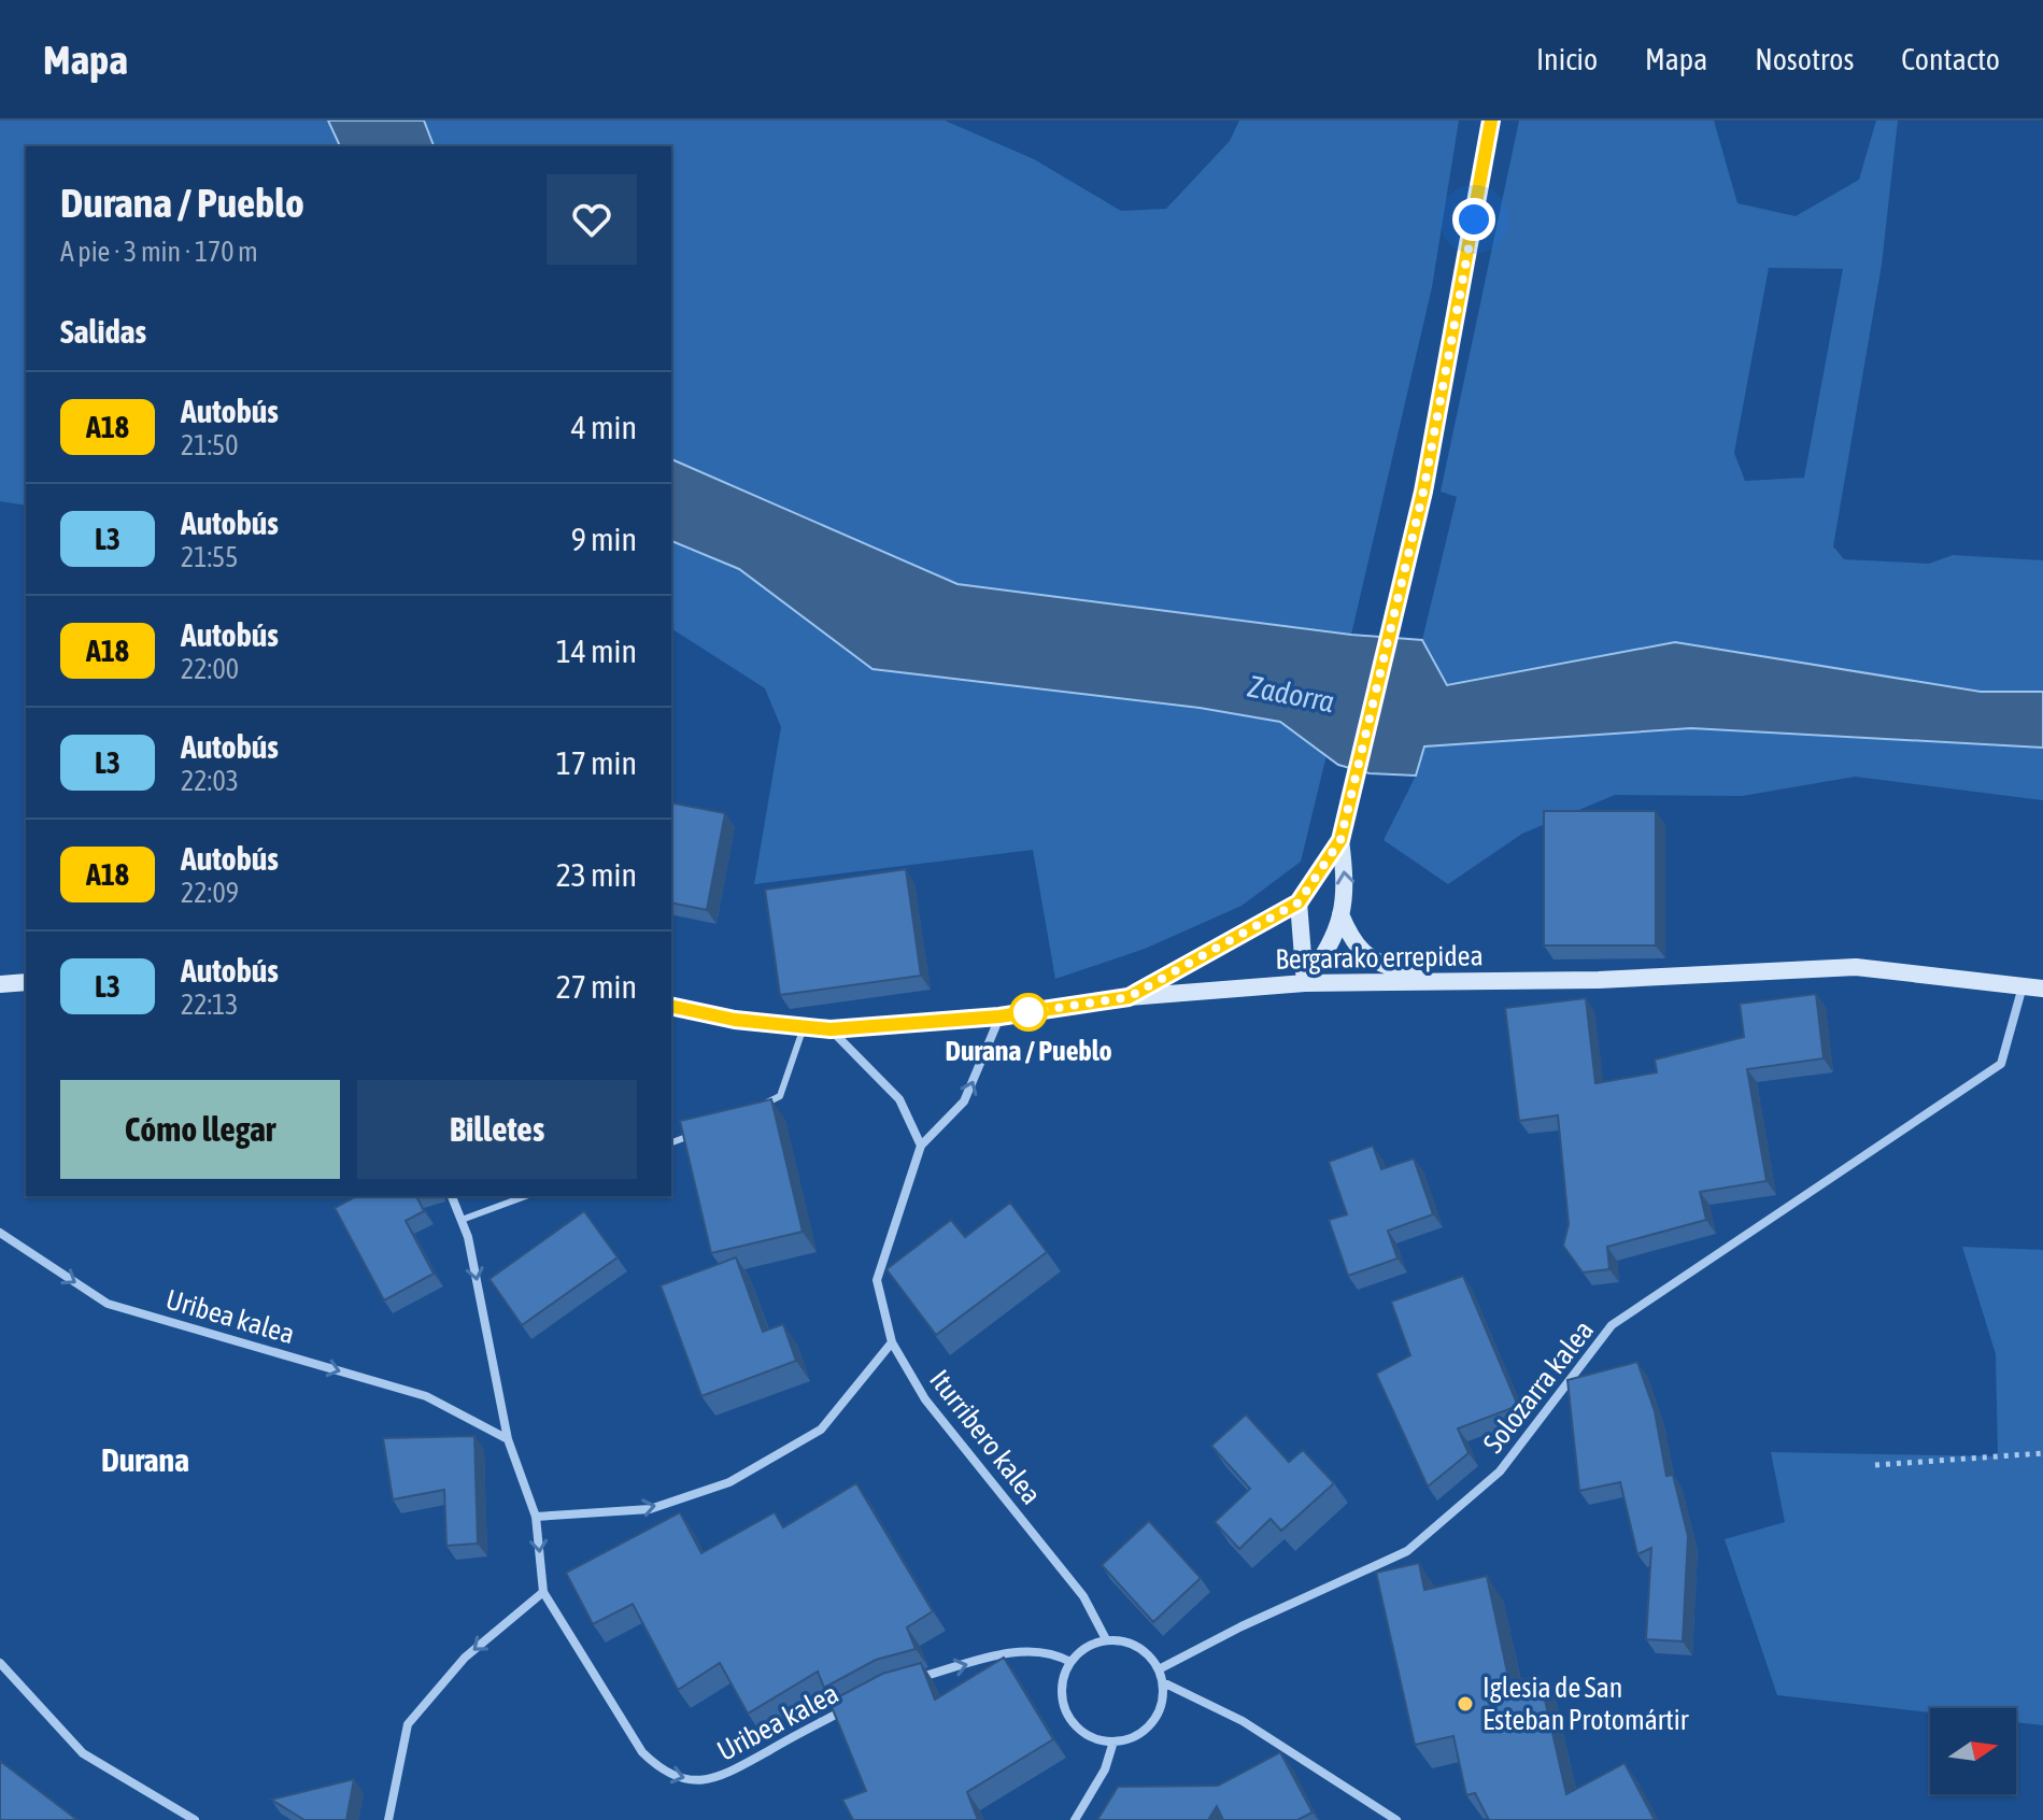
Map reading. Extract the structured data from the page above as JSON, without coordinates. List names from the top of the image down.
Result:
{
  "streets": {
    "street": [
      "Bergarako errepidea",
      "Uribea kalea",
      "Solozarra kalea",
      "Iturribero kalea"
    ]
  },
  "crossings": [
    ["Bergarako errepidea", "Solozarra kalea"],
    ["Bergarako errepidea", "Iturribero kalea"],
    ["Solozarra kalea", "Iturribero kalea"]
  ],
  "one_way": ["Uribea kalea"],
  "districts": ["Durana"],
  "water": ["Zadorra"],
  "places": ["Durana / Pueblo", "Iglesia de San Esteban Protomártir"],
  "lines": ["bus line A18"],
  "north": "right",
  "page": {
    "header": "Mapa",
    "nav": [
      "Inicio",
      "Mapa",
      "Nosotros",
      "Contacto"
    ],
    "heading": [
      ["Durana / Pueblo", "A pie · 3 min · 170 m"],
      "Salidas"
    ],
    "list": [
      {
        "mark": "A18",
        "name": "Autobús",
        "note": "21:50",
        "value": "4 min"
      },
      {
        "mark": "L3",
        "name": "Autobús",
        "note": "21:55",
        "value": "9 min"
      },
      {
        "mark": "A18",
        "name": "Autobús",
        "note": "22:00",
        "value": "14 min"
      },
      {
        "mark": "L3",
        "name": "Autobús",
        "note": "22:03",
        "value": "17 min"
      },
      {
        "mark": "A18",
        "name": "Autobús",
        "note": "22:09",
        "value": "23 min"
      },
      {
        "mark": "L3",
        "name": "Autobús",
        "note": "22:13",
        "value": "27 min"
      }
    ],
    "buttons": ["Cómo llegar", "Billetes"]
  }
}
